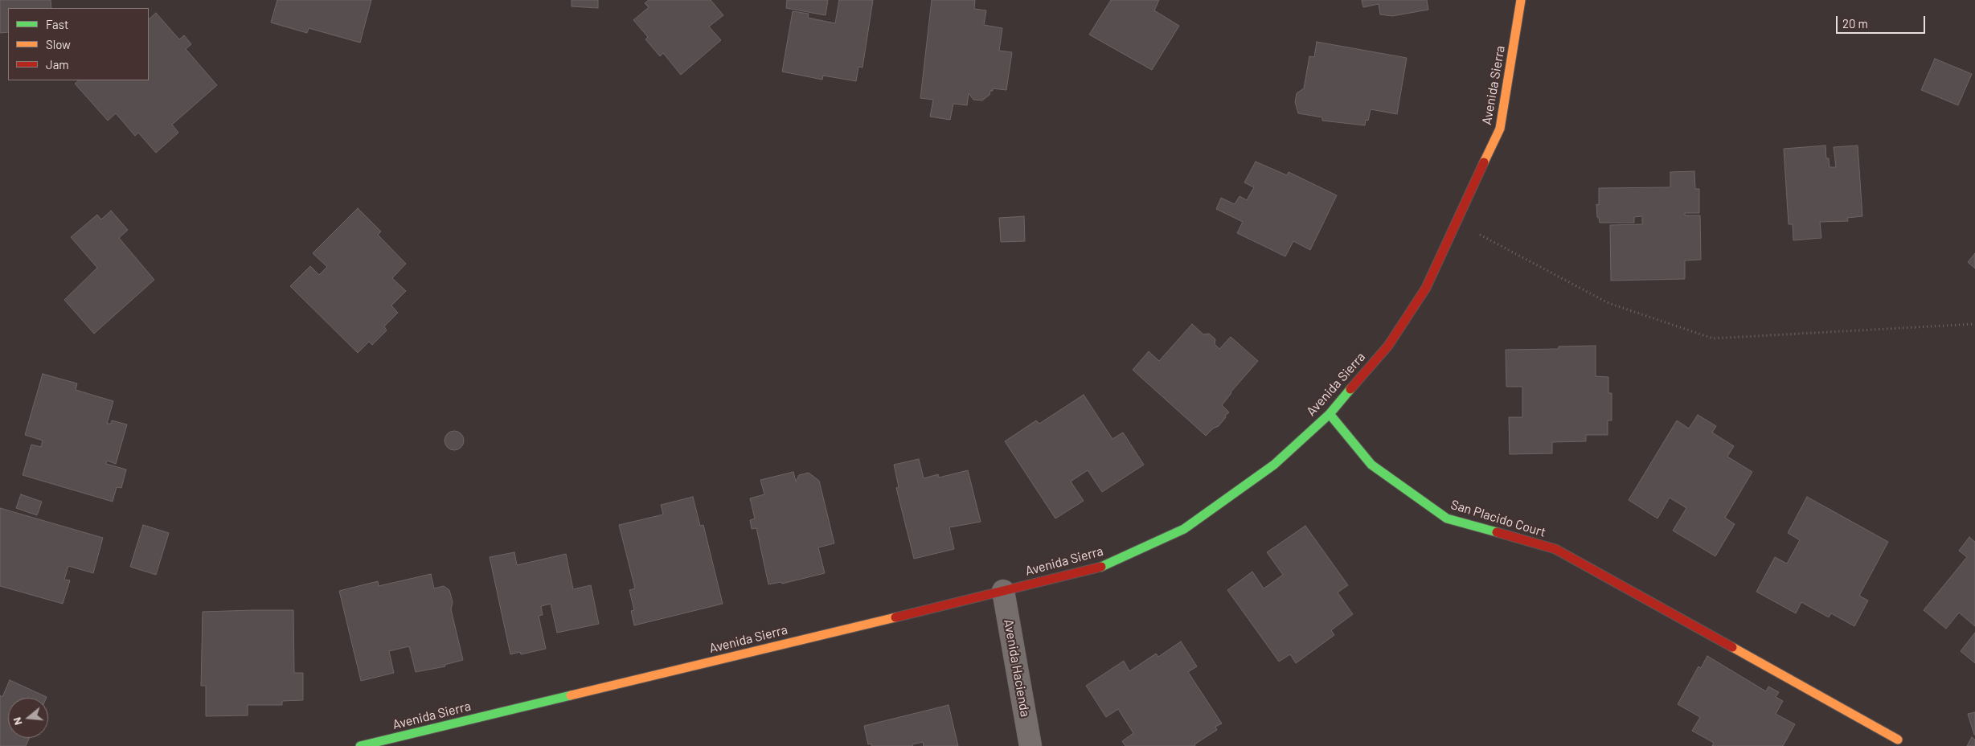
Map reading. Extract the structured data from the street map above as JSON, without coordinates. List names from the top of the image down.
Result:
{
  "streets": {
    "street": ["Avenida Sierra", "San Placido Court", "Avenida Hacienda"]
  },
  "crossings": [
    ["Avenida Sierra", "San Placido Court"],
    ["Avenida Sierra", "Avenida Hacienda"]
  ],
  "legend": ["Fast", "Slow", "Jam"],
  "scale_bar": "20 m",
  "north": "left"
}
